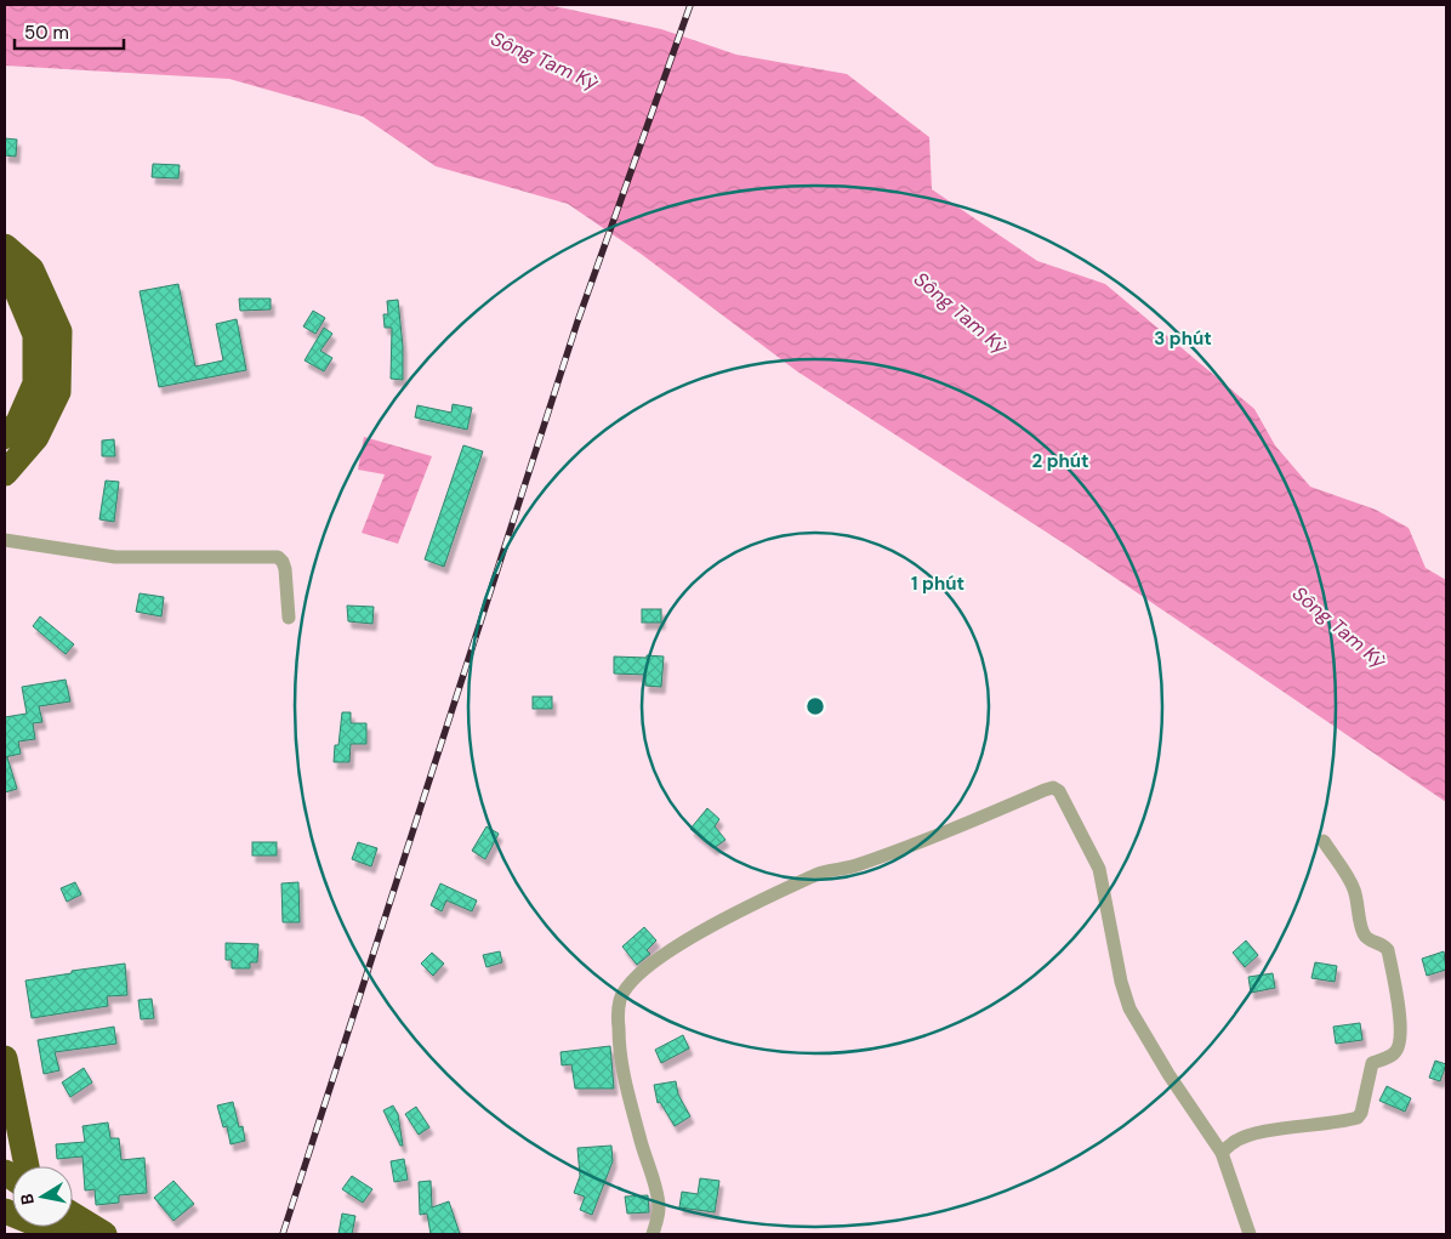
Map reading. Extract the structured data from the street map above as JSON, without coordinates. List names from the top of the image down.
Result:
{
  "water": ["Sông Tam Kỳ"],
  "scale_bar": "50 m",
  "north": "left",
  "rings": ["3 phút", "2 phút", "1 phút"]
}
